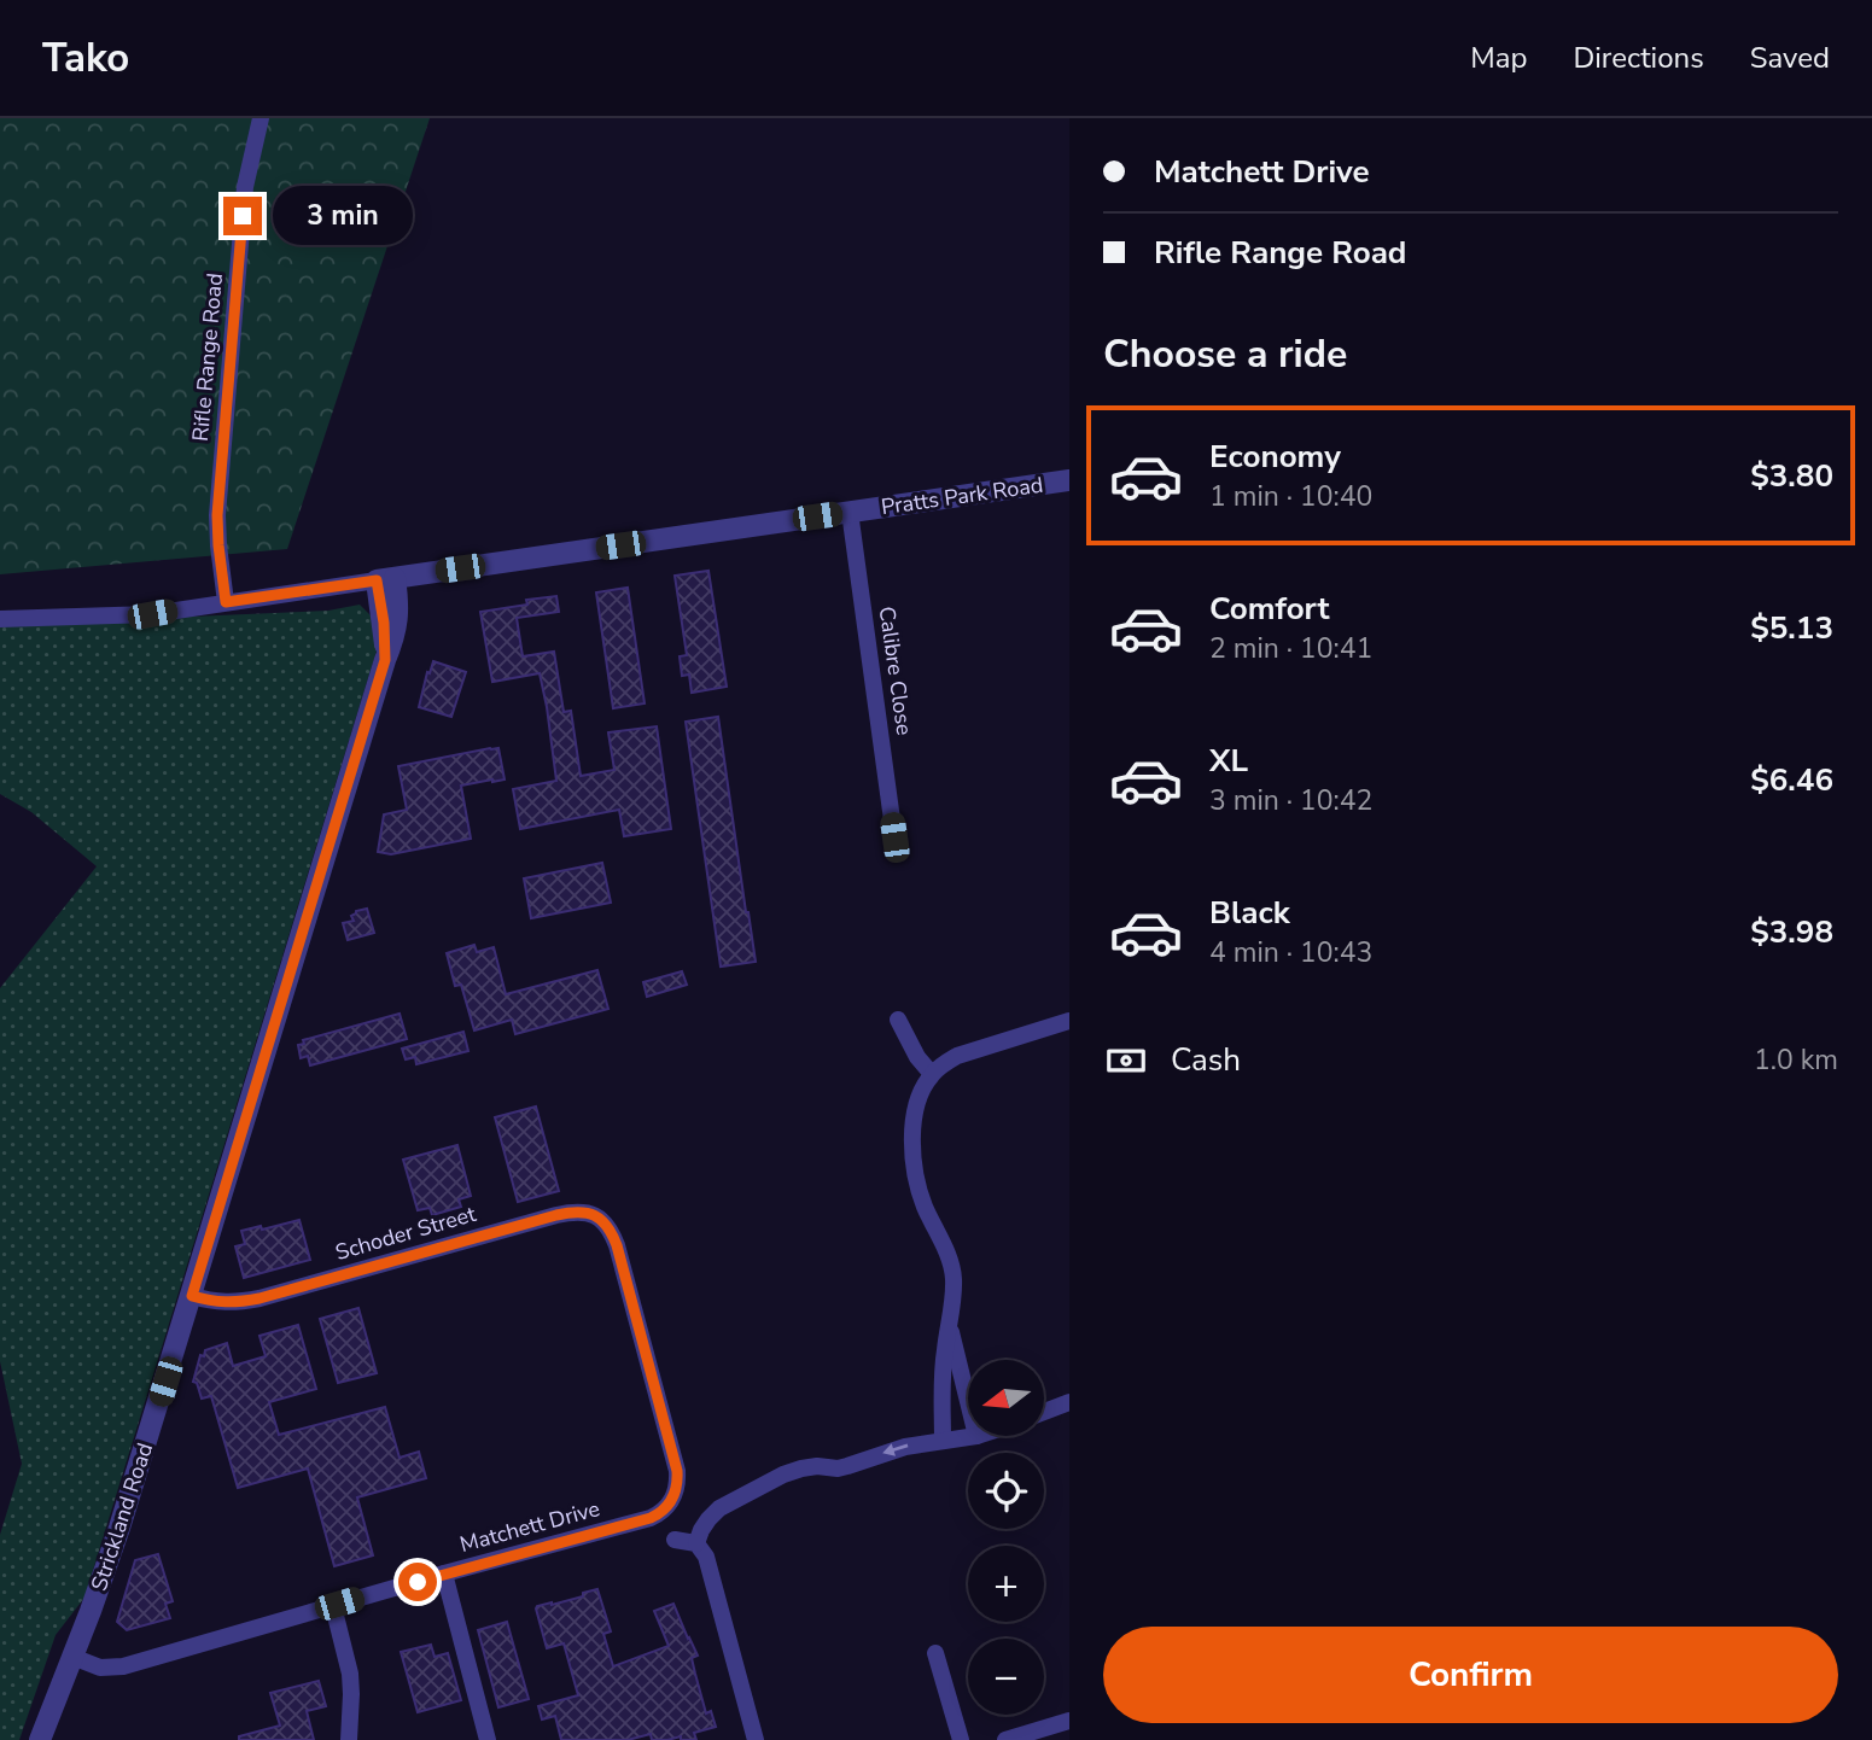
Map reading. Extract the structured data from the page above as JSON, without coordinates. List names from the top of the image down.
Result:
{
  "streets": {
    "street": [
      "Rifle Range Road",
      "Pratts Park Road",
      "Calibre Close",
      "Schoder Street",
      "Strickland Road",
      "Matchett Drive"
    ]
  },
  "crossings": [
    ["Rifle Range Road", "Pratts Park Road"],
    ["Pratts Park Road", "Calibre Close"],
    ["Pratts Park Road", "Strickland Road"],
    ["Schoder Street", "Strickland Road"],
    ["Schoder Street", "Matchett Drive"],
    ["Strickland Road", "Matchett Drive"]
  ],
  "north": "left",
  "page": {
    "header": "Tako",
    "nav": ["Map", "Directions", "Saved"],
    "banner": ["Matchett Drive", "Rifle Range Road"],
    "bubble": "3 min",
    "heading": "Choose a ride",
    "list": [
      {
        "name": "Economy",
        "note": "1 min · 10:40",
        "value": "$3.80"
      },
      {
        "name": "Comfort",
        "note": "2 min · 10:41",
        "value": "$5.13"
      },
      {
        "name": "XL",
        "note": "3 min · 10:42",
        "value": "$6.46"
      },
      {
        "name": "Black",
        "note": "4 min · 10:43",
        "value": "$3.98"
      }
    ],
    "pay": ["Cash", "1.0 km"],
    "map_buttons": ["+", "−"],
    "buttons": "Confirm"
  }
}
